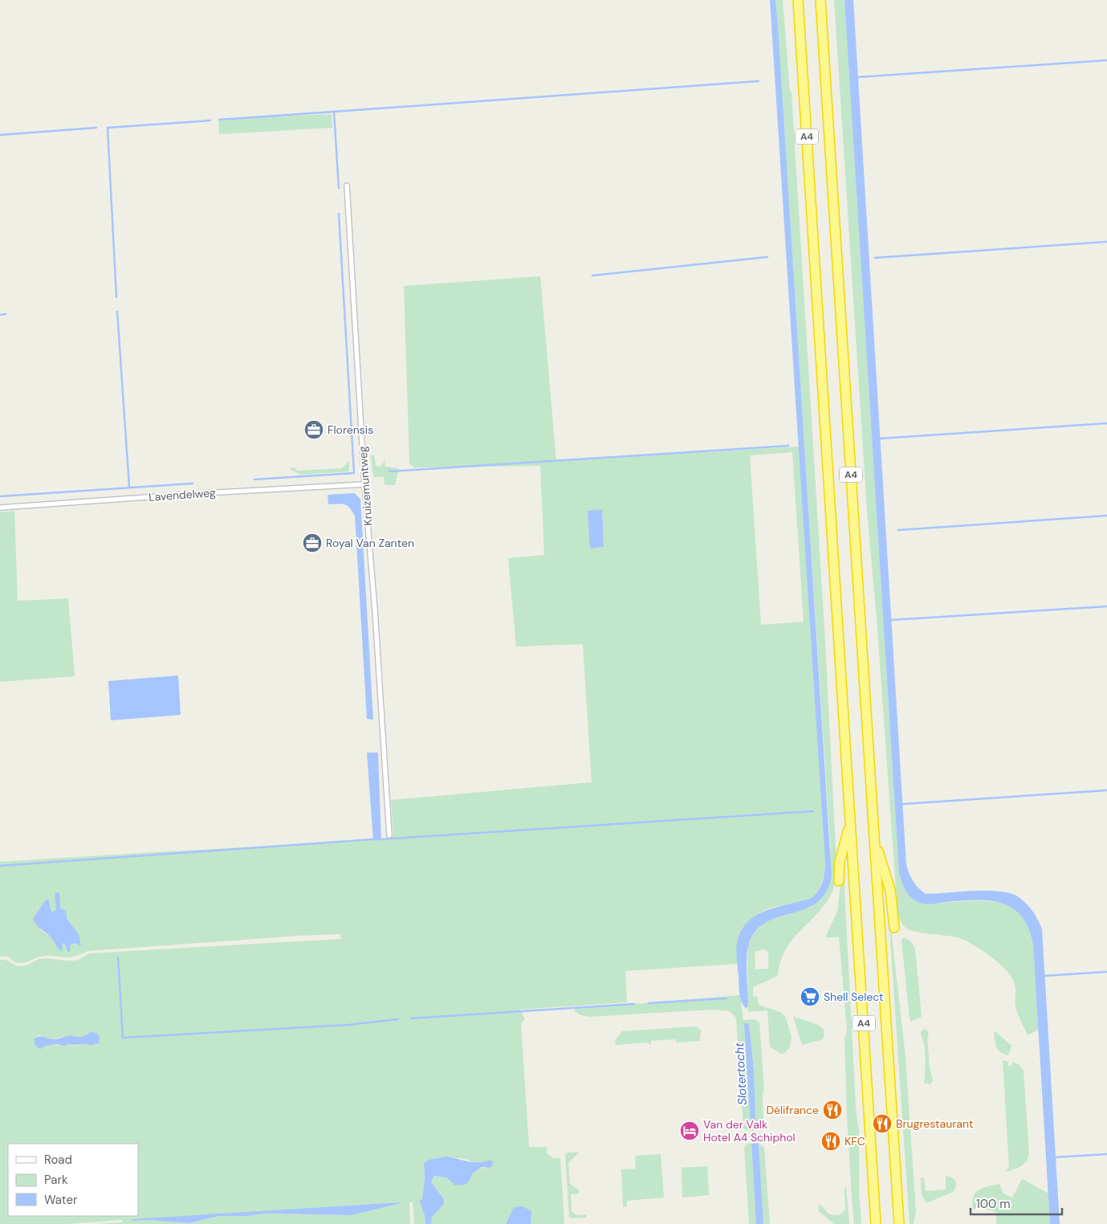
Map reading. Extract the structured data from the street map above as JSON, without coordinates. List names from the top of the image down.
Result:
{
  "streets": {
    "highway": ["A4"],
    "street": ["Kruizemuntweg", "Lavendelweg"]
  },
  "crossings": [
    ["Kruizemuntweg", "Lavendelweg"]
  ],
  "water": ["Slotertocht"],
  "places": {
    "office": ["Florensis", "Royal Van Zanten"],
    "supermarket": ["Shell Select"],
    "restaurant": ["Délifrance", "Brugrestaurant", "KFC"],
    "hotel": ["Van der Valk Hotel A4 Schiphol"]
  },
  "legend": ["Road", "Park", "Water"],
  "scale_bar": "100 m"
}
